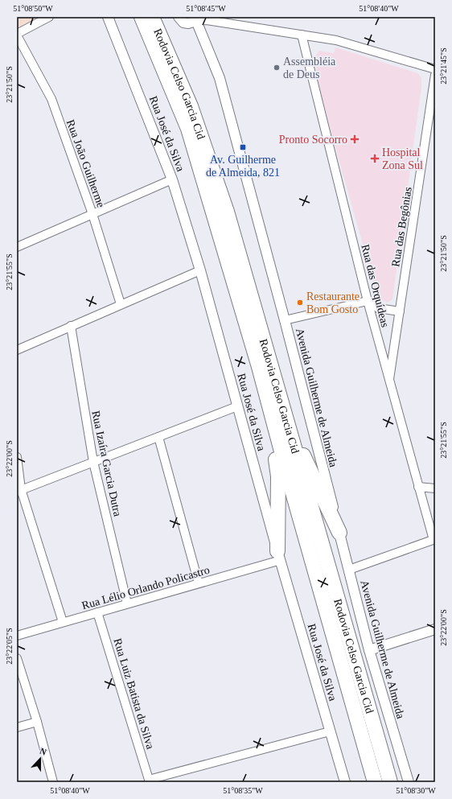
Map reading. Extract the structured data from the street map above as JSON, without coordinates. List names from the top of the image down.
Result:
{
  "streets": {
    "highway": ["Rodovia Celso Garcia Cid"],
    "street": [
      "Rua José da Silva",
      "Rua João Guilherme",
      "Rua das Begônias",
      "Rua das Orquídeas",
      "Avenida Guilherme de Almeida",
      "Rua Izaíra Garcia Dutra",
      "Rua Lélio Orlando Policastro",
      "Rua Luiz Batista da Silva"
    ]
  },
  "crossings": [
    ["Rua José da Silva", "Rua Lélio Orlando Policastro"],
    ["Rua das Begônias", "Rua das Orquídeas"],
    ["Rua Izaíra Garcia Dutra", "Rua Lélio Orlando Policastro"],
    ["Rua Lélio Orlando Policastro", "Rua Luiz Batista da Silva"]
  ],
  "places": {
    "other": ["Assembléia de Deus", "Restaurante Bom Gosto"],
    "health": ["Pronto Socorro", "Hospital Zona Sul"],
    "transit": ["Av. Guilherme de Almeida, 821"]
  },
  "north": "top",
  "coordinates": [
    "51°08'50\"W",
    "51°08'45\"W",
    "51°08'40\"W",
    "23°21'45\"S",
    "23°21'50\"S",
    "23°21'55\"S",
    "23°22'00\"S",
    "23°22'05\"S",
    "51°08'35\"W",
    "51°08'30\"W"
  ]
}
